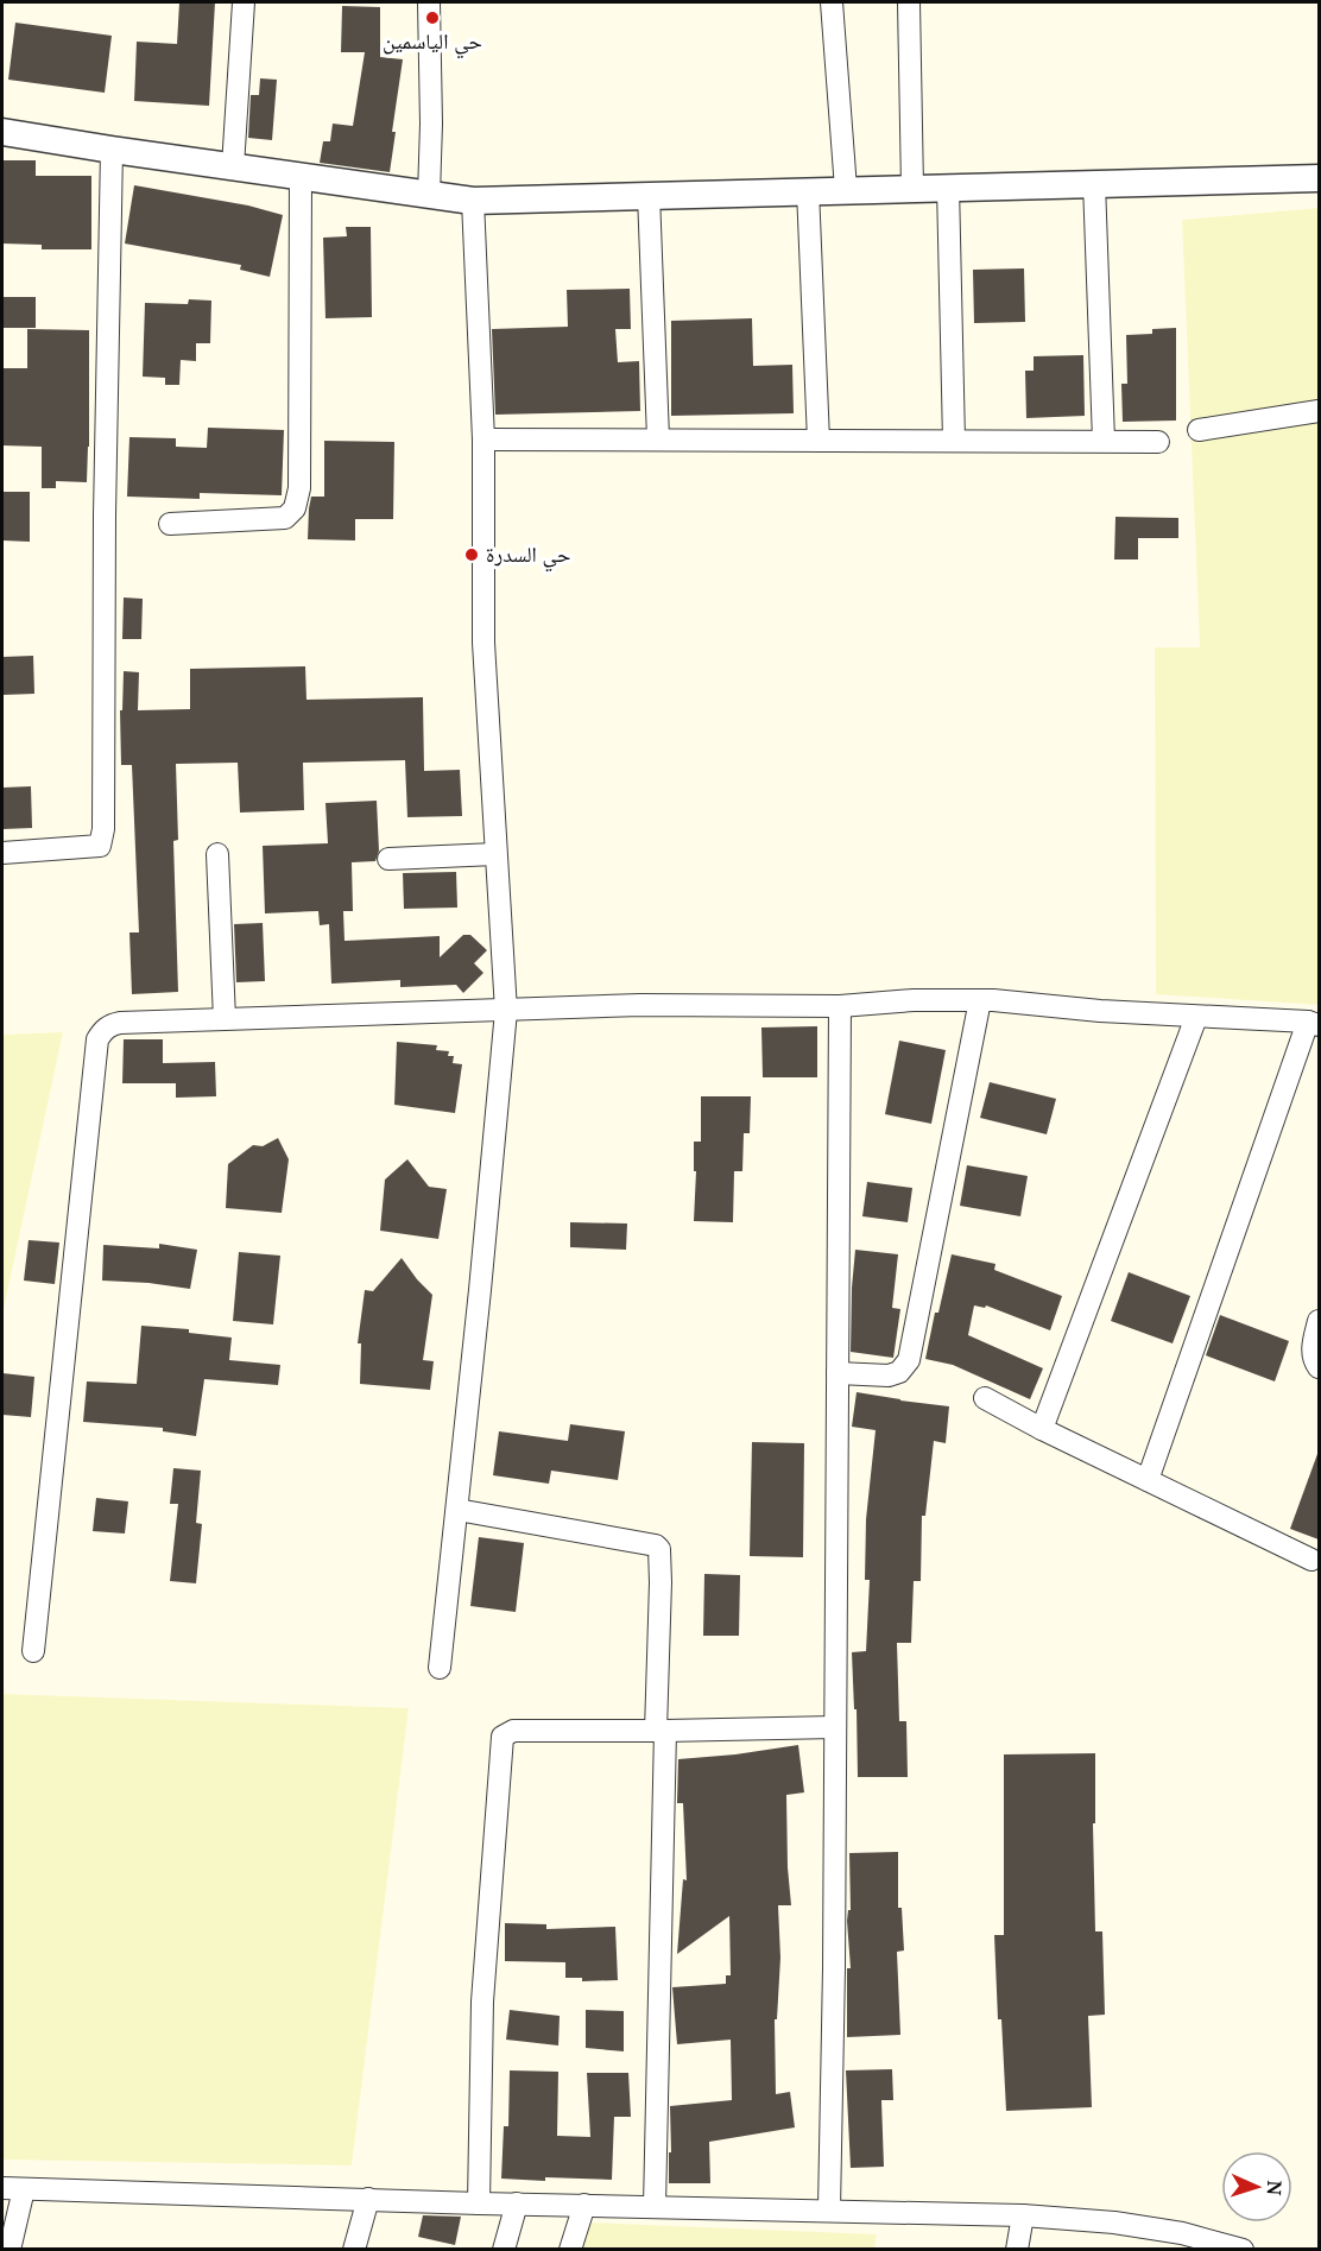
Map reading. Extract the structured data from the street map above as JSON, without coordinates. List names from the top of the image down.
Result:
{
  "places": ["حي الياسمين", "حي السدرة"],
  "north": "right"
}
